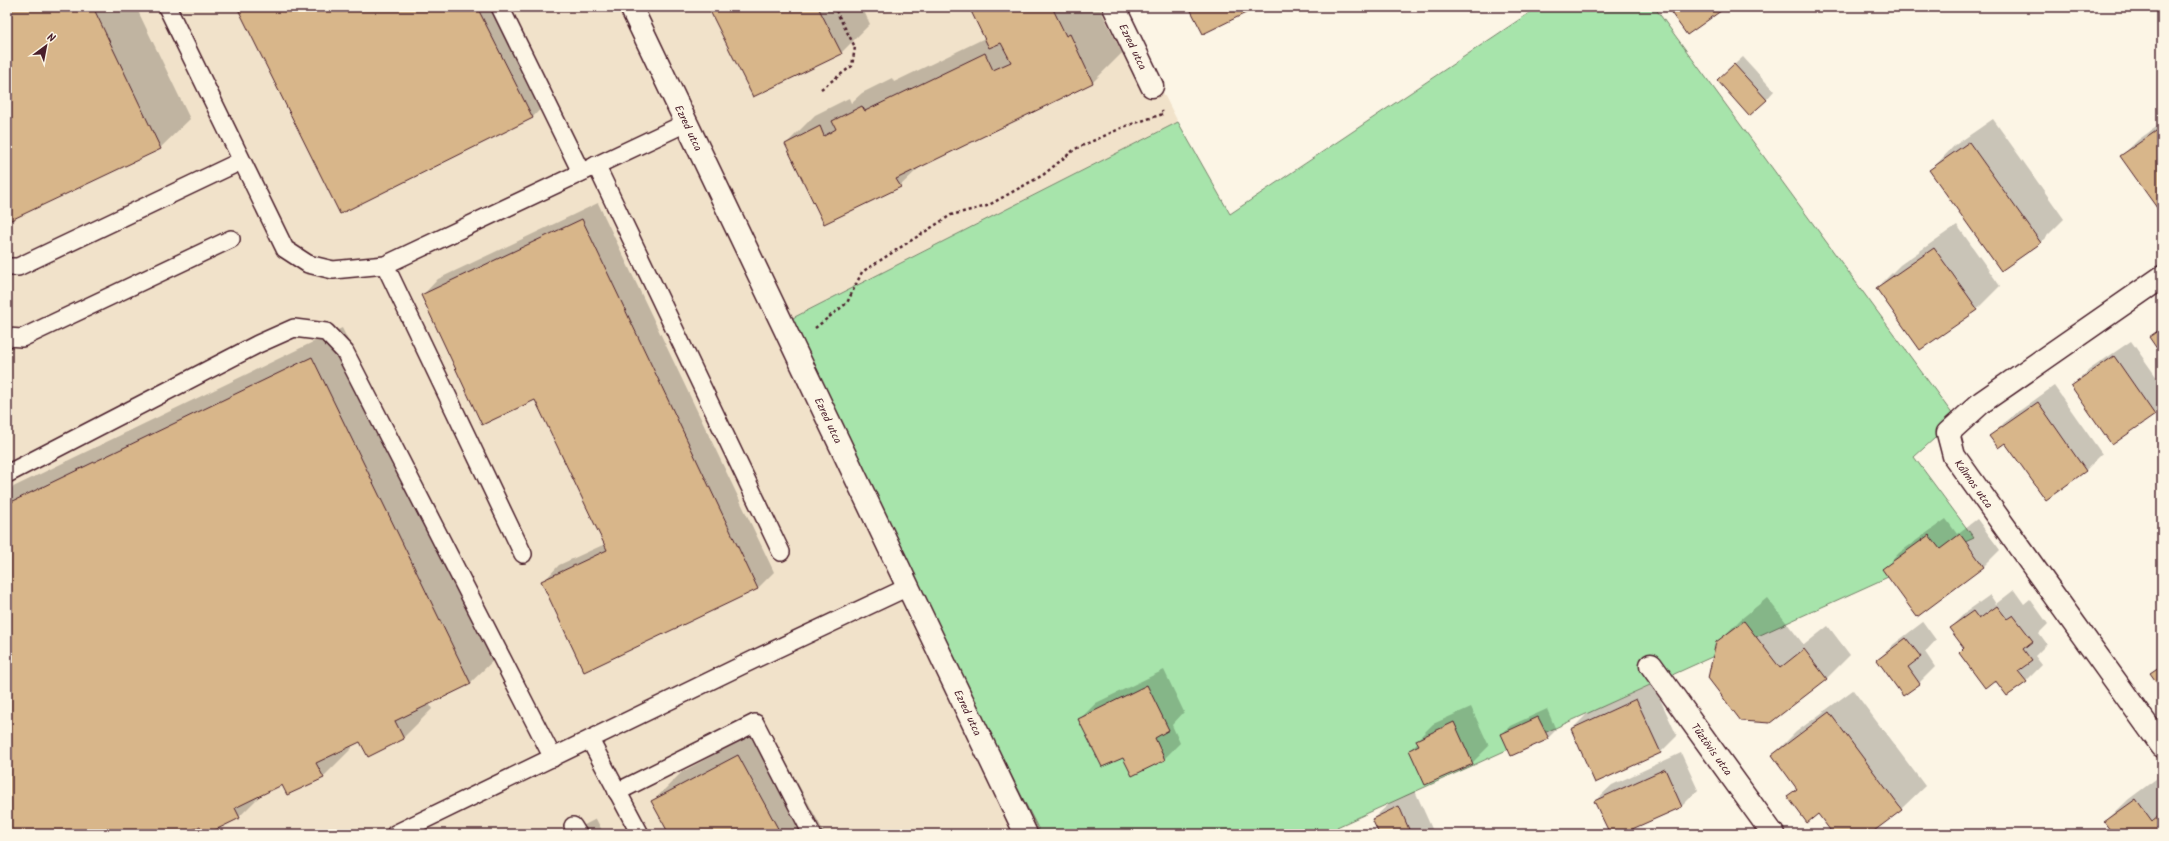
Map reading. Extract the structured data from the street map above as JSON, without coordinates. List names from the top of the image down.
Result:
{
  "streets": {
    "street": ["Ezred utca", "Kálmos utca", "Tűztövis utca"]
  },
  "north": "top right"
}
